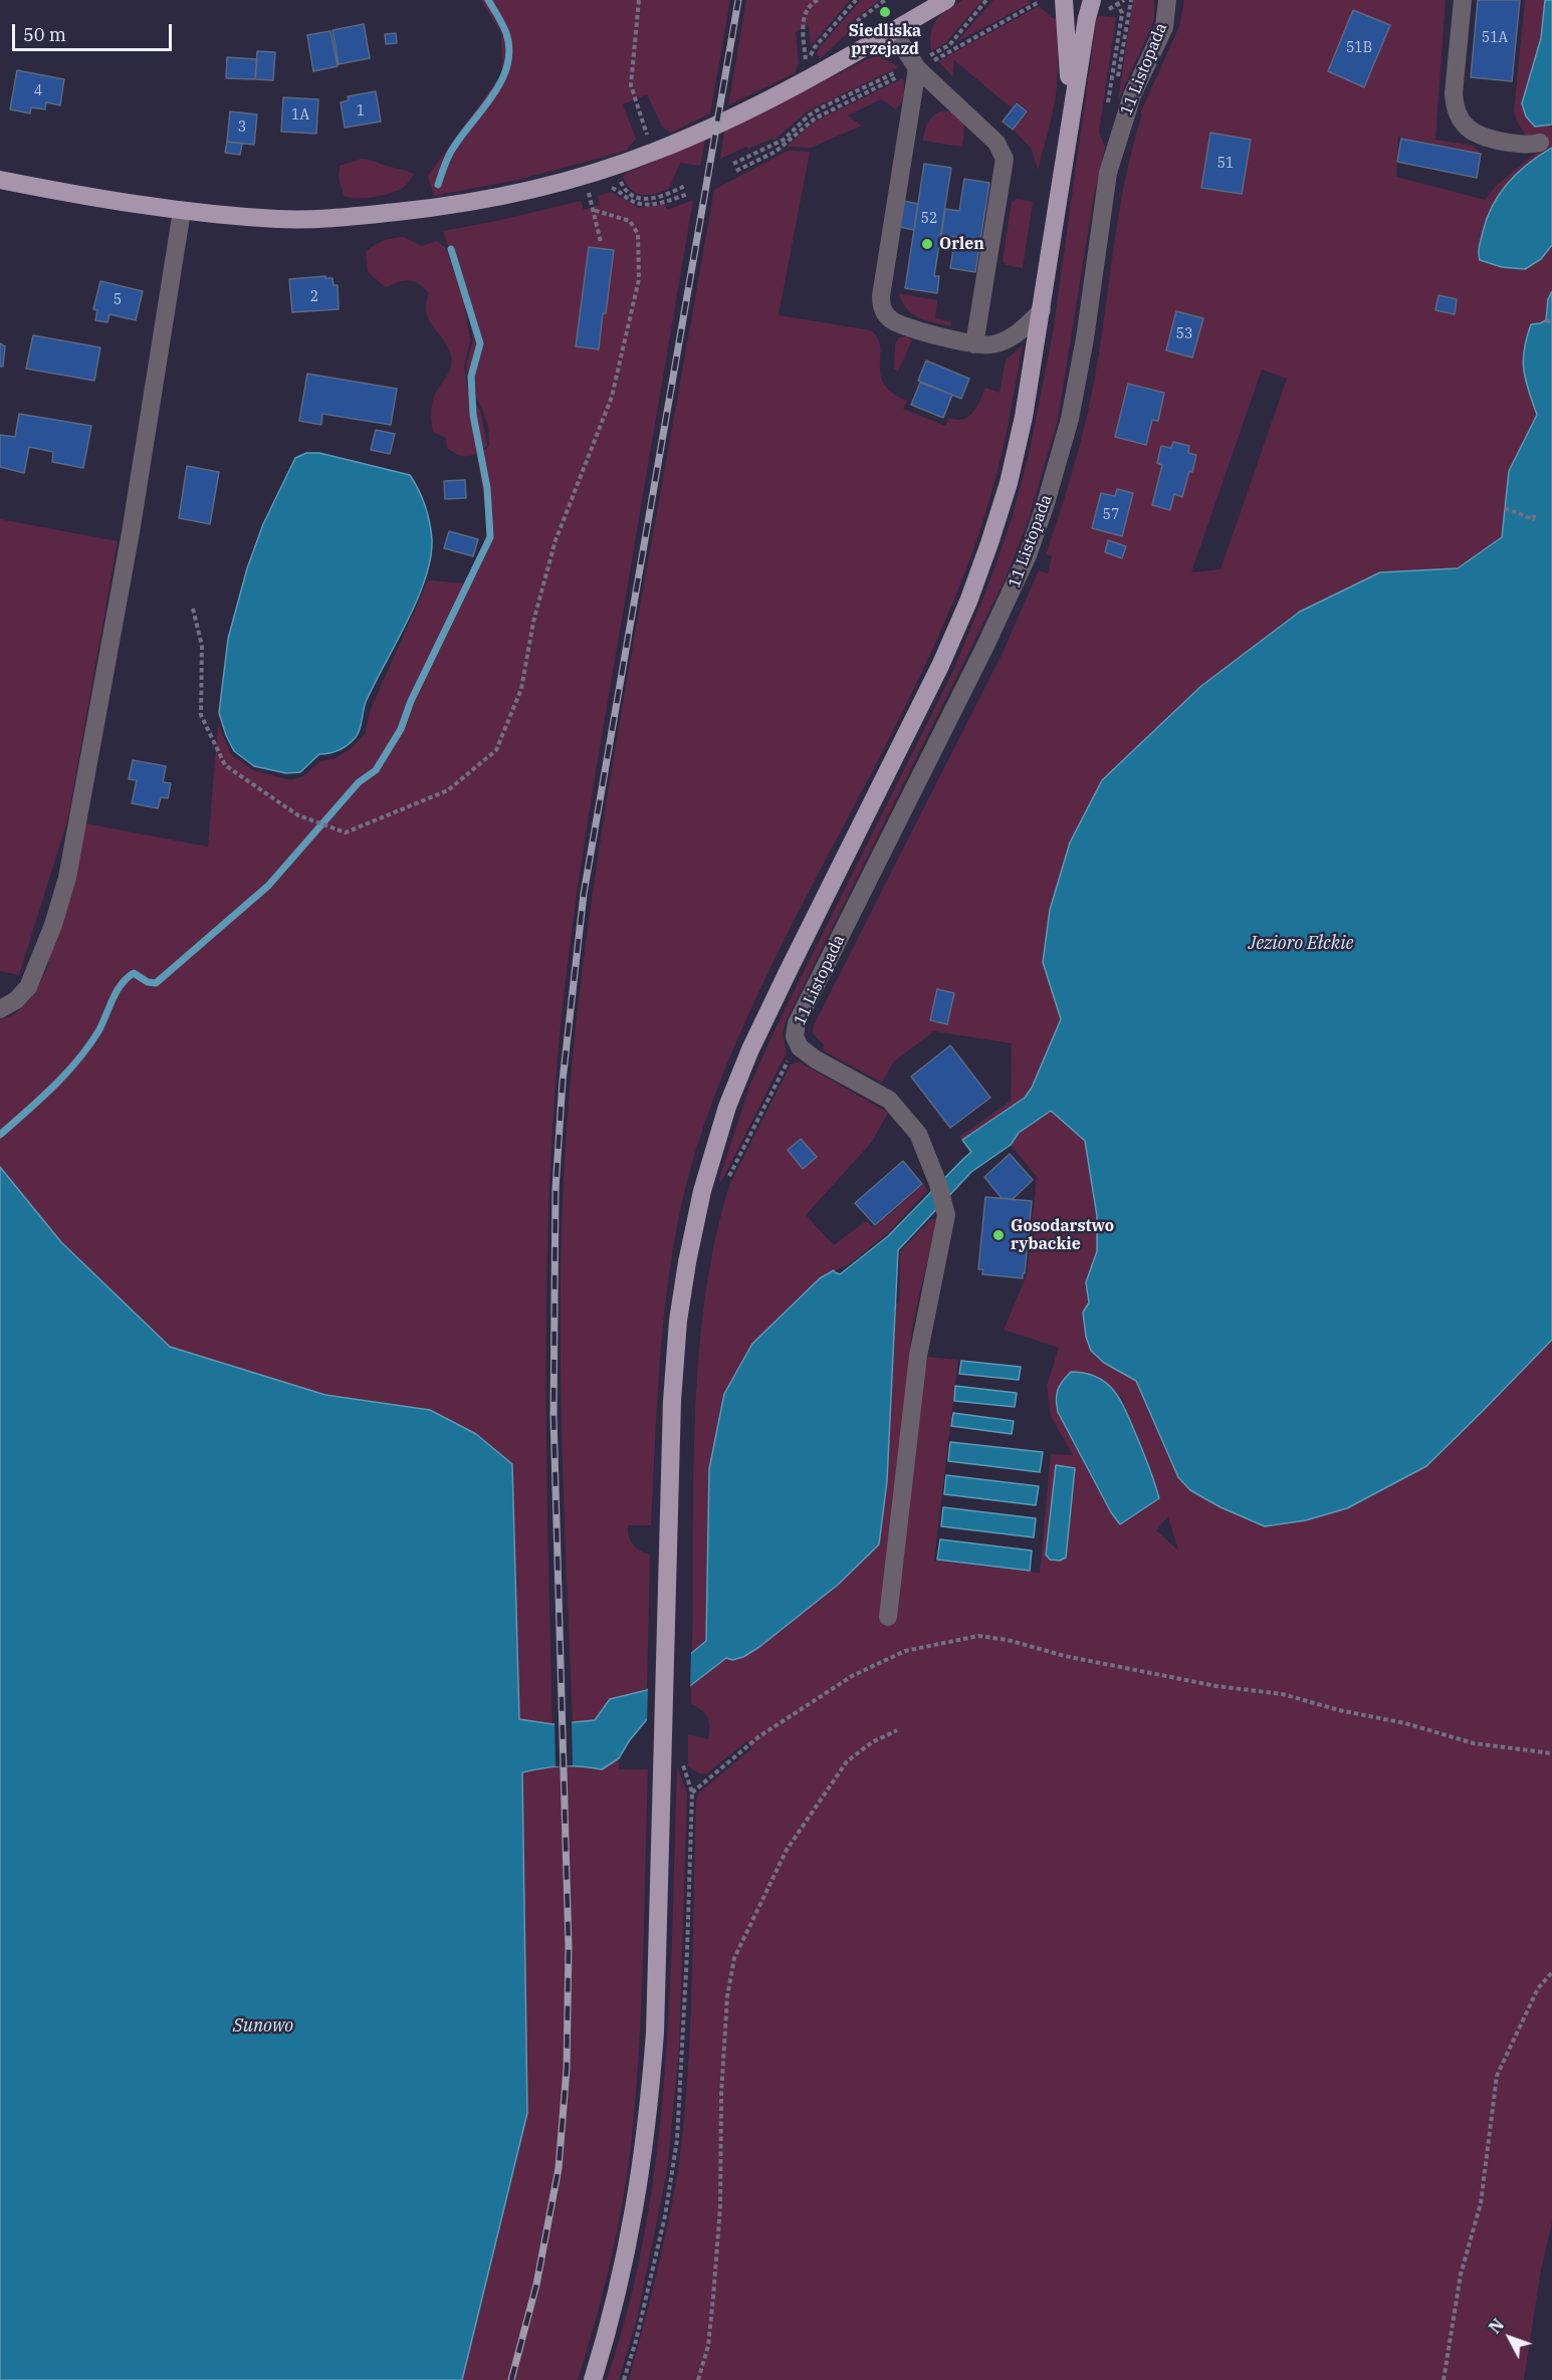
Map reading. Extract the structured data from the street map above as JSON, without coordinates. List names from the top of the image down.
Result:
{
  "streets": {
    "street": ["11 Listopada"]
  },
  "water": ["Jezioro Ełckie", "Sunowo"],
  "places": ["Siedliska przejazd", "Orlen", "Gosodarstwo rybackie"],
  "house_numbers": [
    "51A",
    "51B",
    "4",
    "1",
    "1A",
    "3",
    "51",
    "52",
    "2",
    "5",
    "53",
    "57"
  ],
  "scale_bar": "50 m",
  "north": "top left"
}
